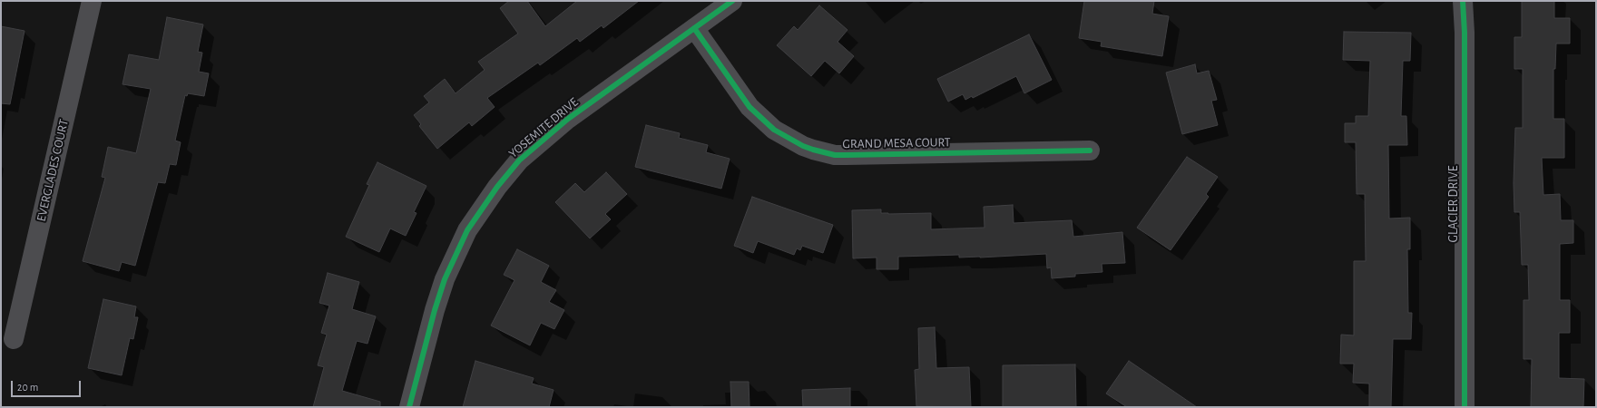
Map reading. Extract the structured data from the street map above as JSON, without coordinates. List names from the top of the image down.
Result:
{
  "streets": {
    "street": [
      "YOSEMITE DRIVE",
      "GRAND MESA COURT",
      "EVERGLADES COURT",
      "GLACIER DRIVE"
    ]
  },
  "crossings": [
    ["YOSEMITE DRIVE", "GRAND MESA COURT"]
  ],
  "scale_bar": "20 m"
}
